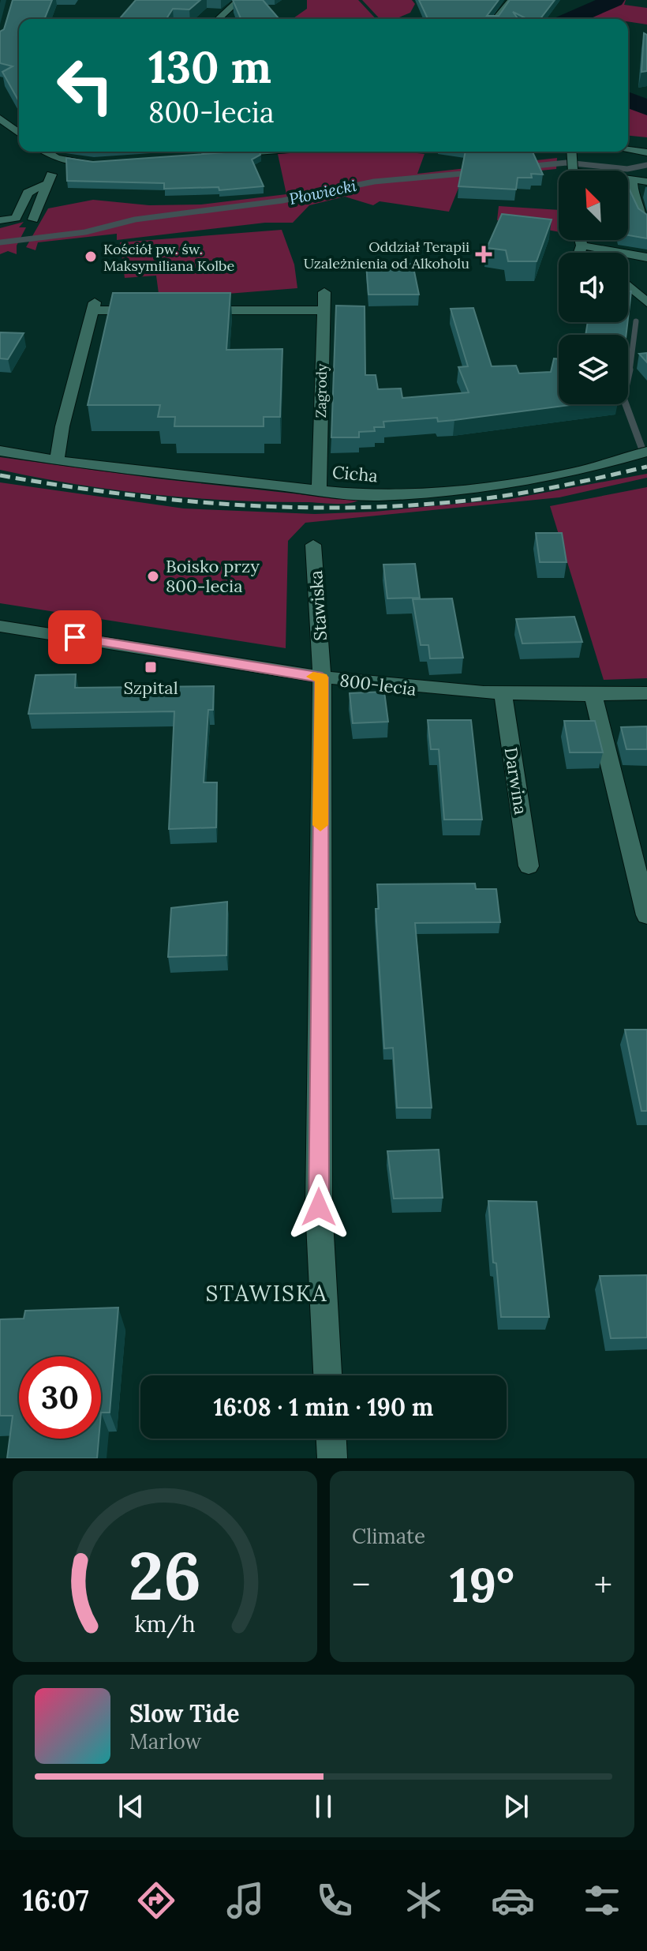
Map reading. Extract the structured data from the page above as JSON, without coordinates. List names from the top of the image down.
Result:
{
  "streets": {
    "street": [
      "Zagrody",
      "Cicha",
      "Stawiska",
      "800-lecia",
      "Darwina"
    ]
  },
  "crossings": [
    ["Zagrody", "Cicha"],
    ["Stawiska", "800-lecia"],
    ["800-lecia", "Darwina"]
  ],
  "districts": ["STAWISKA"],
  "water": ["Płowiecki"],
  "places": {
    "health": ["Oddział Terapii Uzależnienia od Alkoholu"],
    "other": ["Kościół pw. św. Maksymiliana Kolbe", "Boisko przy 800-lecia"],
    "transit": ["Szpital"]
  },
  "north": "top left",
  "page": {
    "turn": ["130 m", "800-lecia"],
    "limit": "30",
    "trip": "16:08 · 1 min · 190 m",
    "tile": "Climate",
    "heat": ["−", "19°", "+"],
    "song": ["Slow Tide", "Marlow"],
    "tabs": "16:07",
    "gauge": ["26", "km/h"]
  }
}
